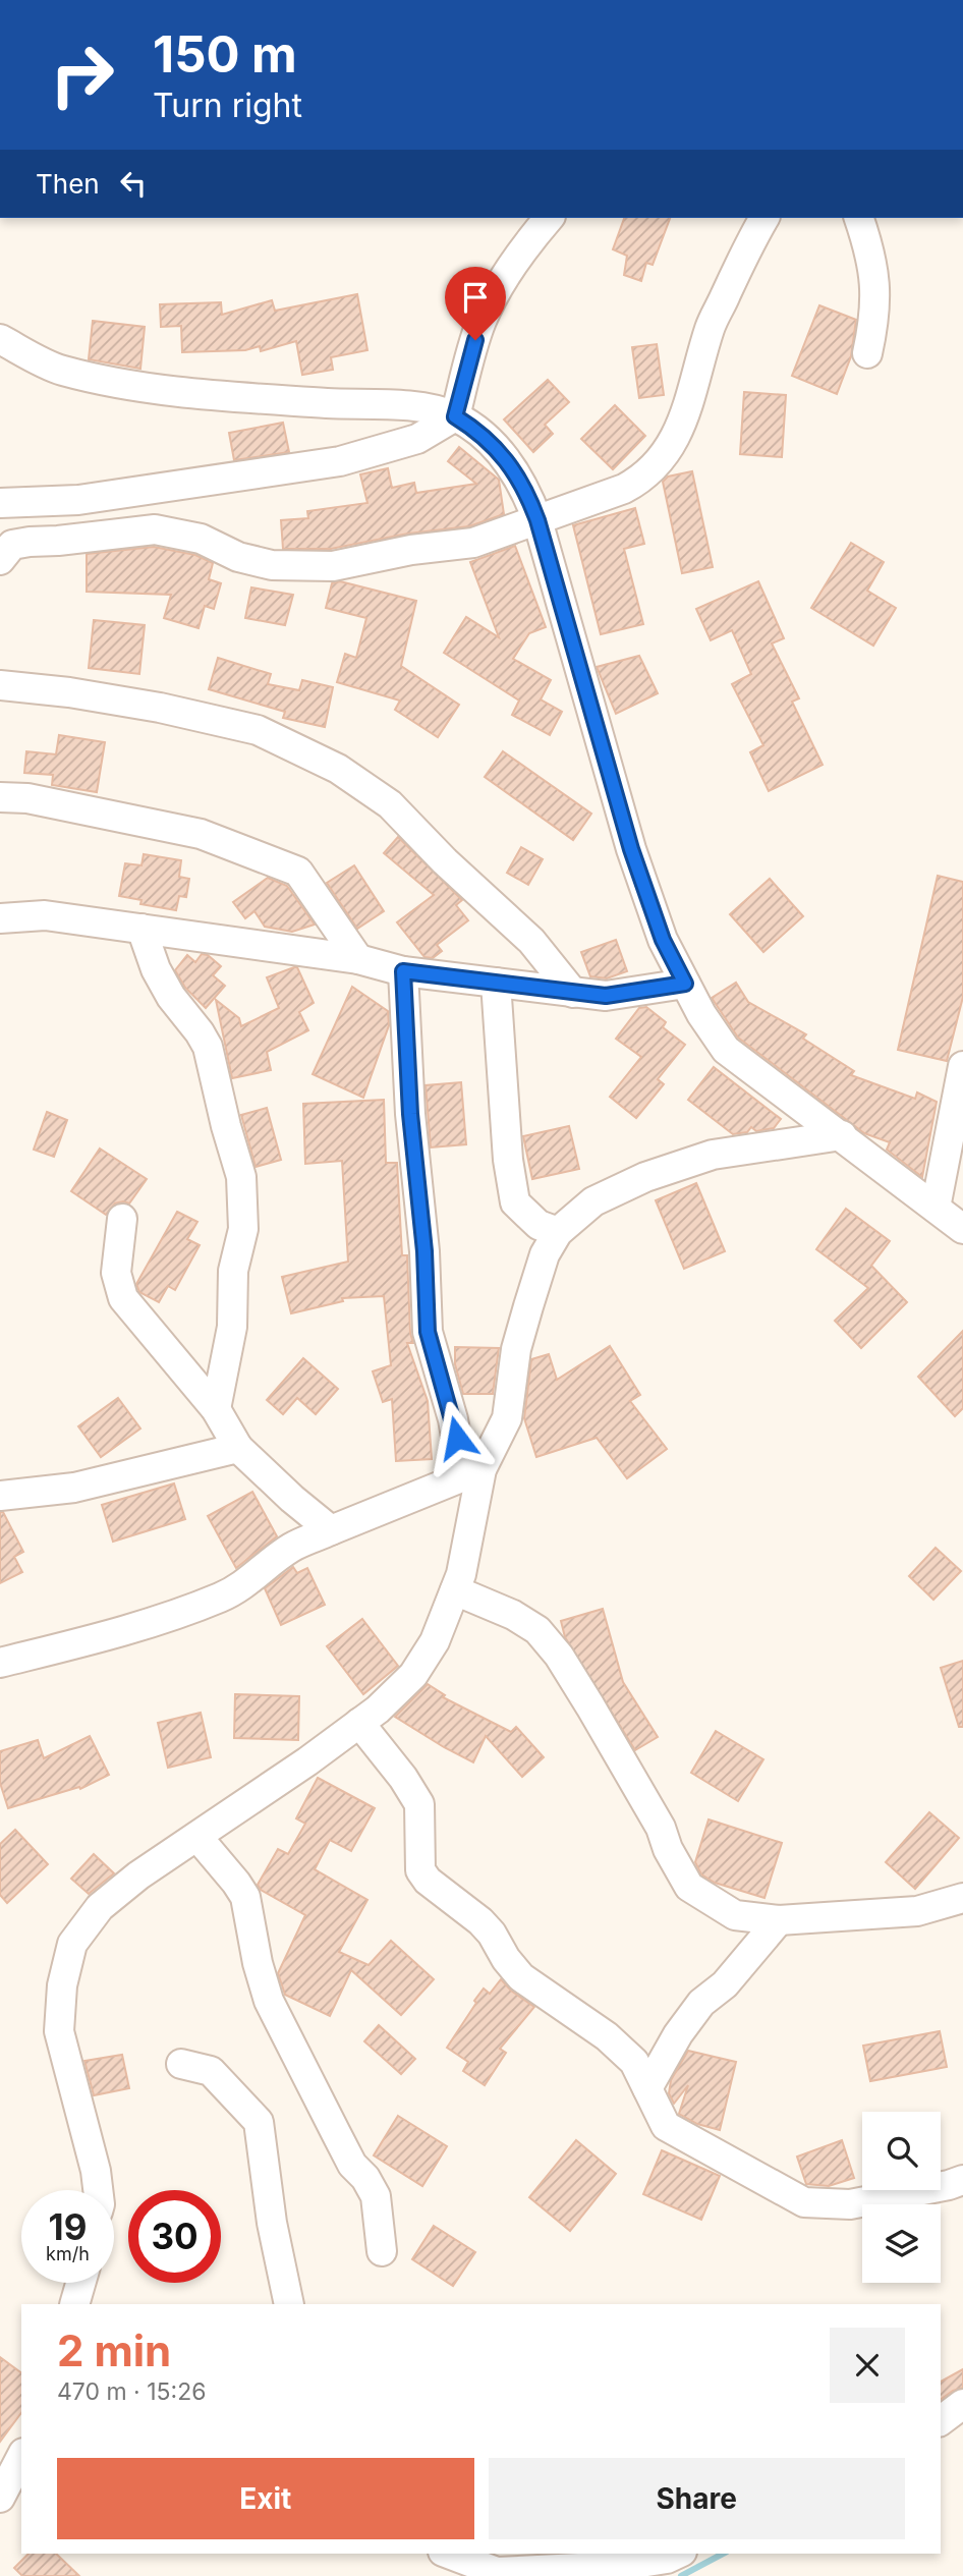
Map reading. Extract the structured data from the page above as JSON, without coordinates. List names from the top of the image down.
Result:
{
  "page": {
    "turn": ["150 m", "Turn right"],
    "then": "Then",
    "speed": "19 km/h",
    "limit": "30",
    "heading": ["2 min", "470 m · 15:26"],
    "buttons": ["Exit", "Share"]
  }
}
